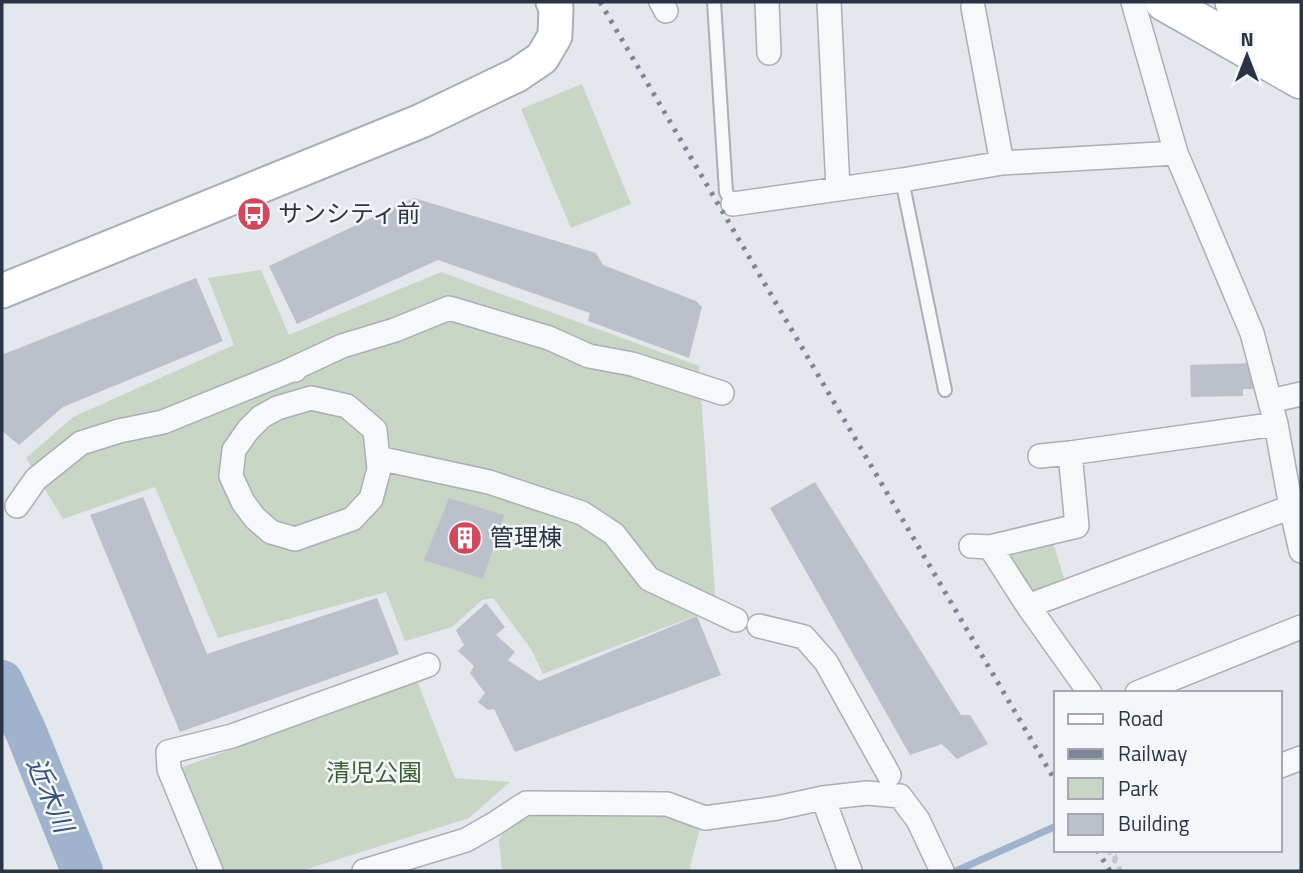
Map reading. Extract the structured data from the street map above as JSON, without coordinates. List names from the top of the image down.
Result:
{
  "water": ["近木川"],
  "parks": ["清児公園"],
  "places": {
    "bus stop": ["サンシティ前"],
    "building": ["管理棟"]
  },
  "legend": [
    "Road",
    "Railway",
    "Park",
    "Building"
  ],
  "north": "top"
}
